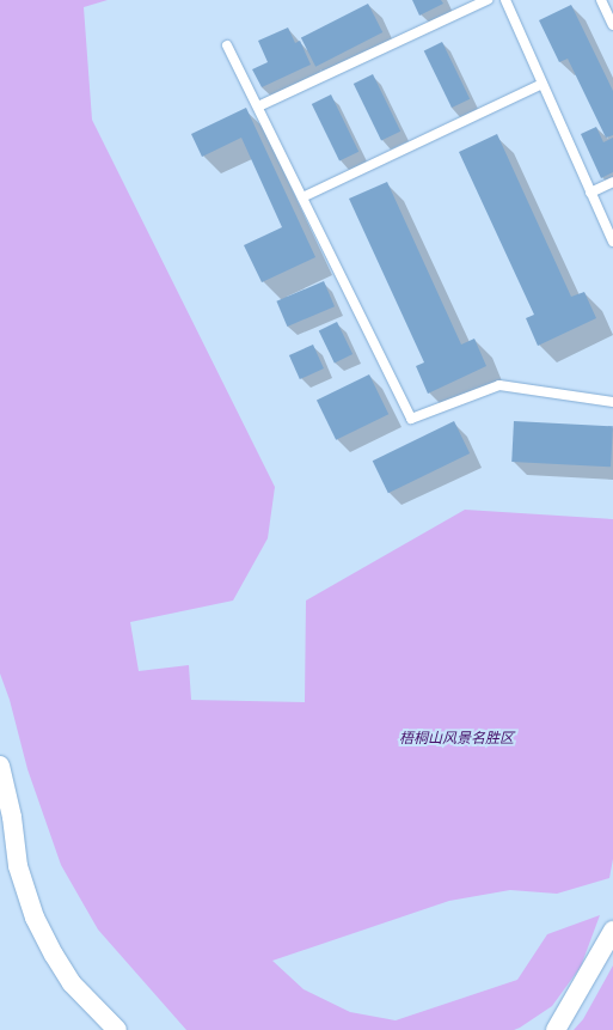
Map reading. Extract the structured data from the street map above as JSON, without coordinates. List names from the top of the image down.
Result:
{
  "parks": ["梧桐山风景名胜区"]
}
